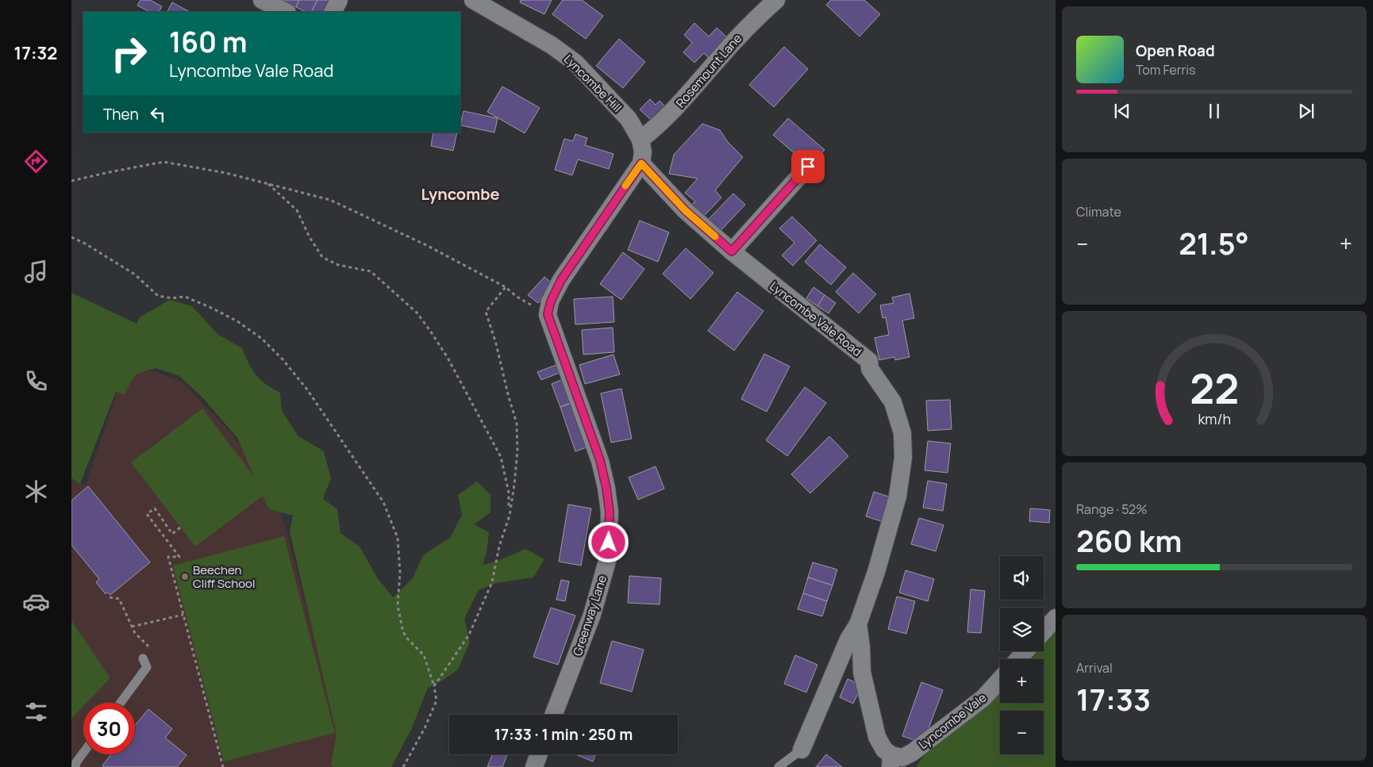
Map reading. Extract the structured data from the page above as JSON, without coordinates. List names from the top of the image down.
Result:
{
  "streets": {
    "street": [
      "Rosemount Lane",
      "Lyncombe Hill",
      "Lyncombe Vale Road",
      "Greenway Lane",
      "Lyncombe Vale"
    ]
  },
  "crossings": [
    ["Rosemount Lane", "Lyncombe Hill"],
    ["Lyncombe Hill", "Lyncombe Vale Road"]
  ],
  "districts": ["Lyncombe"],
  "places": ["Beechen Cliff School"],
  "page": {
    "tabs": "17:32",
    "turn": ["160 m", "Lyncombe Vale Road"],
    "song": ["Open Road", "Tom Ferris"],
    "then": "Then",
    "tile": [
      "Climate",
      ["Range · 52%", "260 km"],
      ["Arrival", "17:33"]
    ],
    "heat": ["−", "21.5°", "+"],
    "map_buttons": ["+", "−"],
    "limit": "30",
    "trip": "17:33 · 1 min · 250 m",
    "gauge": ["22", "km/h"]
  }
}
